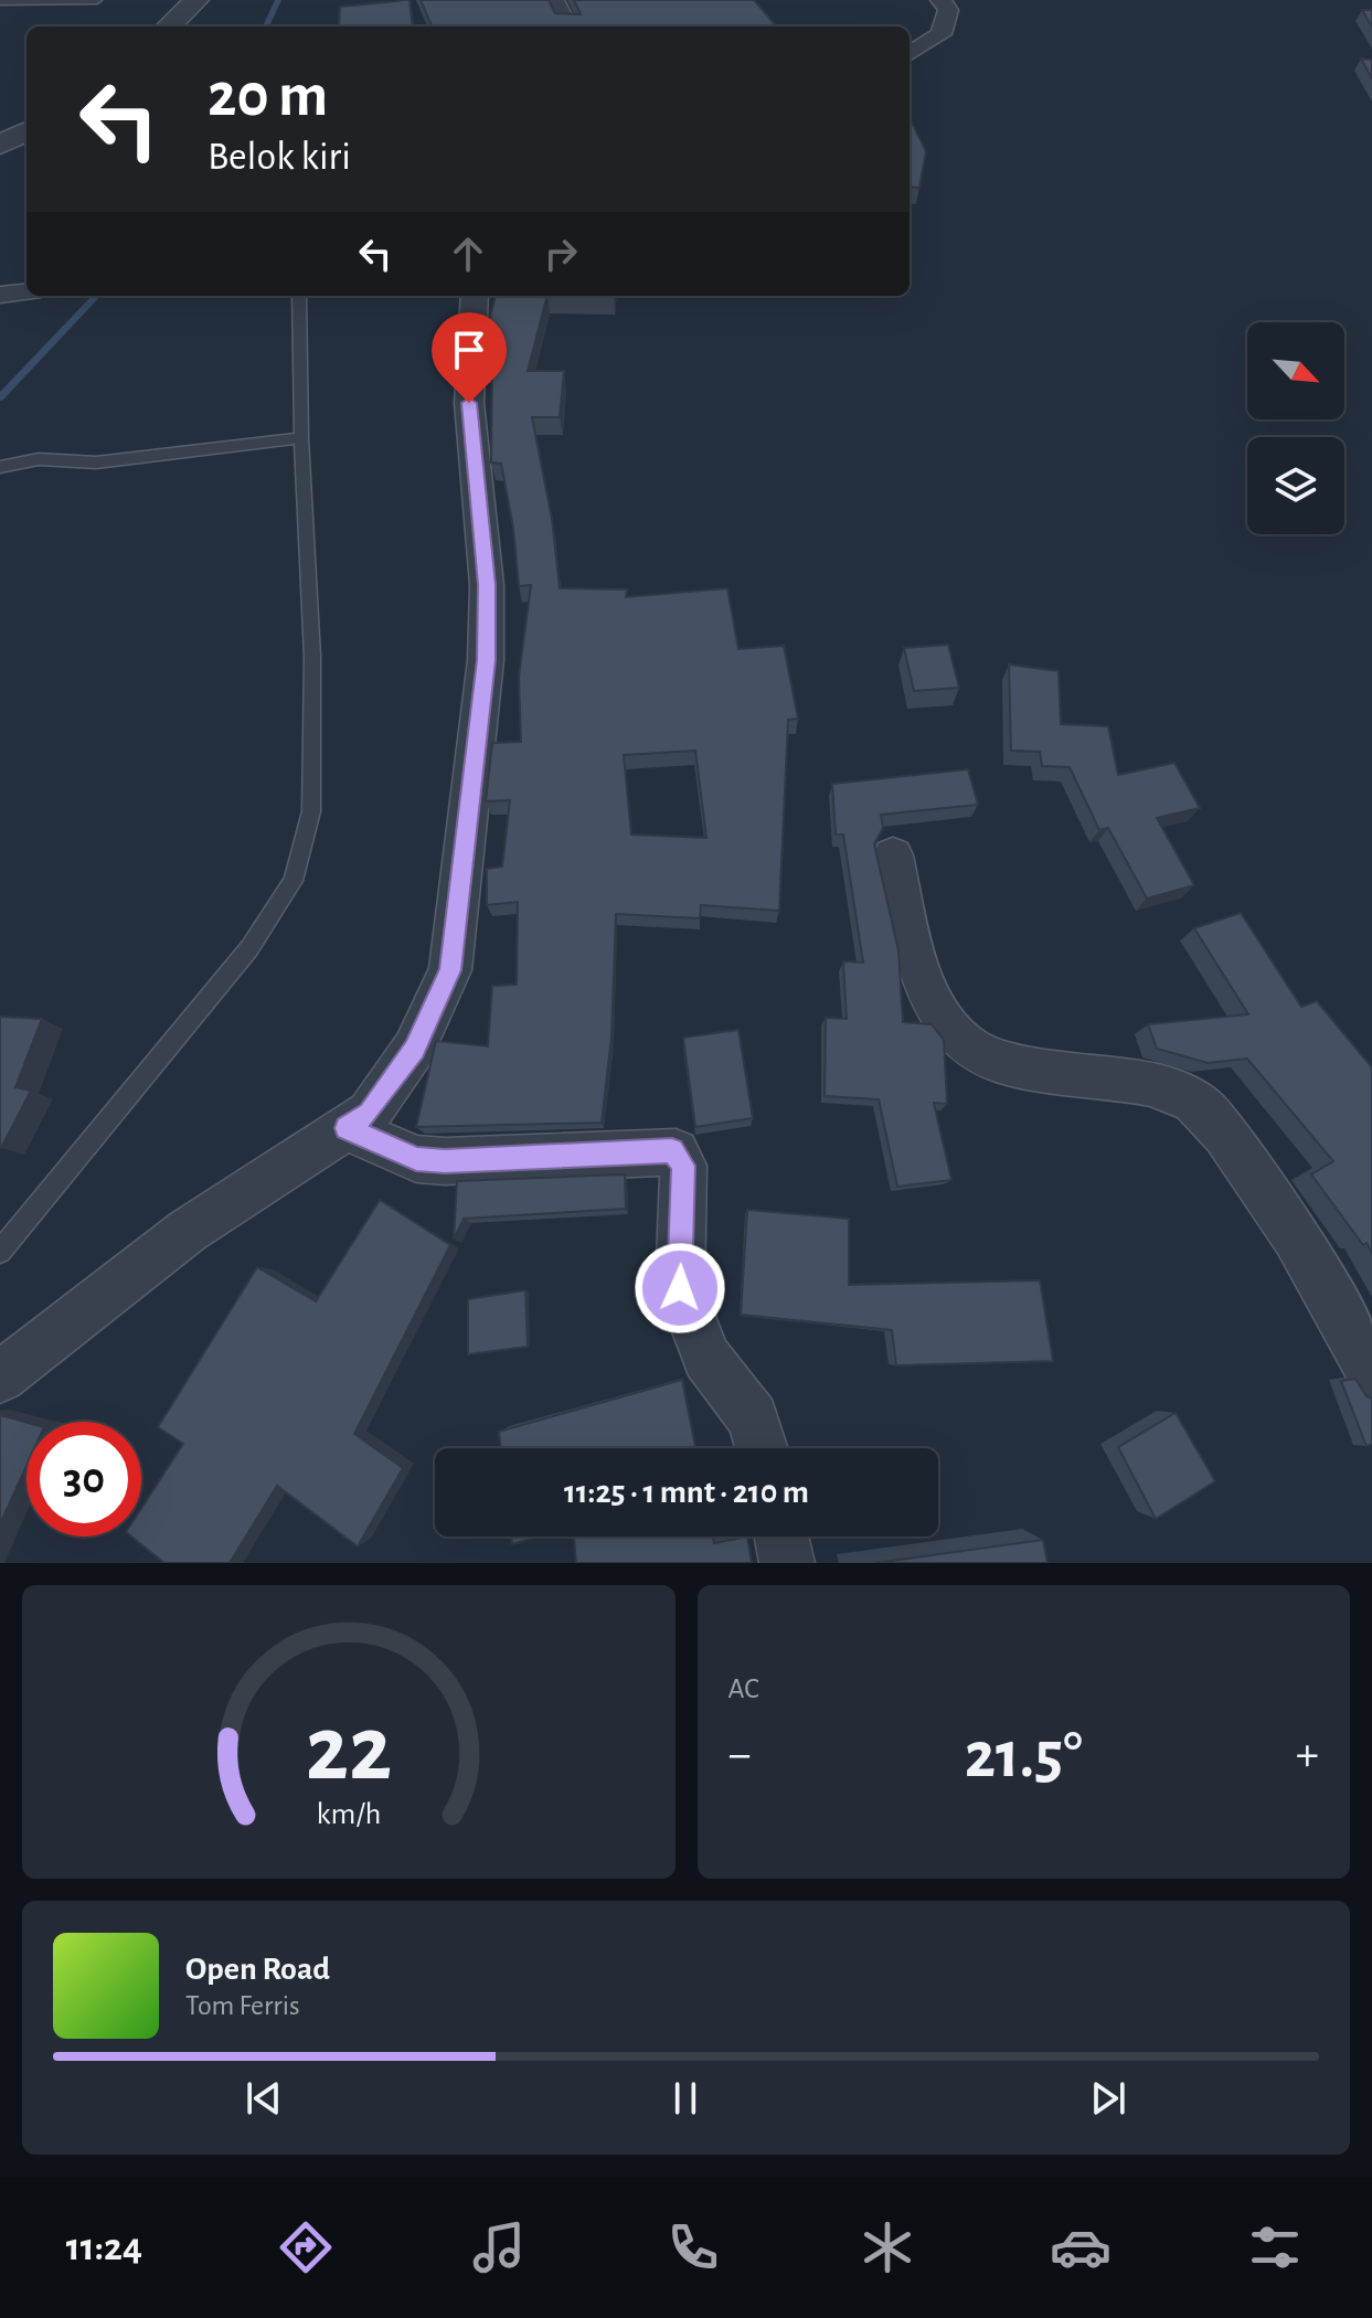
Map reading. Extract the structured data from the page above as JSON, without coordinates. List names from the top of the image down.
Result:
{
  "north": "bottom right",
  "page": {
    "turn": ["20 m", "Belok kiri"],
    "limit": "30",
    "trip": "11:25 · 1 mnt · 210 m",
    "tile": "AC",
    "heat": ["−", "21.5°", "+"],
    "song": ["Open Road", "Tom Ferris"],
    "tabs": "11:24",
    "gauge": ["22", "km/h"]
  }
}
